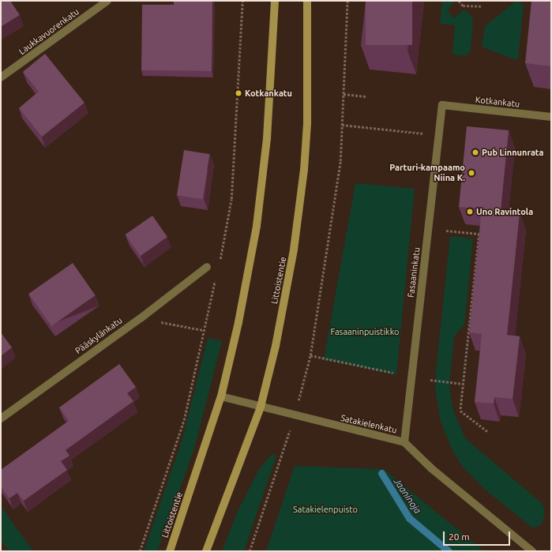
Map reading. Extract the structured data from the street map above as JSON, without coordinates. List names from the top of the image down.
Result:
{
  "streets": {
    "main road": ["Littoistentie"],
    "street": [
      "Laukkavuorenkatu",
      "Kotkankatu",
      "Fasaaninkatu",
      "Pääskylänkatu",
      "Satakielenkatu"
    ]
  },
  "crossings": [
    ["Kotkankatu", "Fasaaninkatu"],
    ["Fasaaninkatu", "Satakielenkatu"],
    ["Littoistentie", "Satakielenkatu"]
  ],
  "water": ["Jaaninoja"],
  "parks": ["Fasaaninpuistikko", "Satakielenpuisto"],
  "places": [
    "Kotkankatu",
    "Pub Linnunrata",
    "Parturi-kampaamo Niina K.",
    "Uno Ravintola"
  ],
  "scale_bar": "20 m"
}
